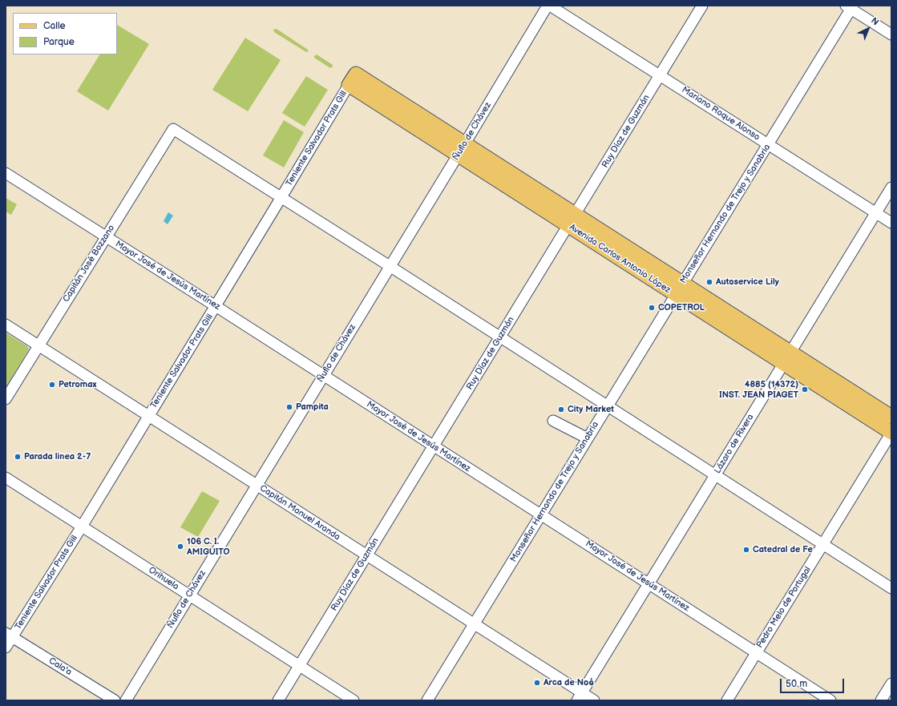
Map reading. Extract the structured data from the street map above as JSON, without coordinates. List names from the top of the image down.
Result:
{
  "streets": {
    "main road": ["Avenida Carlos Antonio López"],
    "street": [
      "Mariano Roque Alonso",
      "Ñuflo de Chávez",
      "Ruy Díaz de Guzmán",
      "Teniente Salvador Prats Gill",
      "Monseñor Hernando de Trejo y Sanabria",
      "Capitán José Bozzano",
      "Mayor José de Jesús Martínez",
      "Lázaro de Rivera",
      "Capitán Manuel Aranda",
      "Orihuela",
      "Pedro Melo de Portugal",
      "Cala'a"
    ]
  },
  "crossings": [
    ["Mariano Roque Alonso", "Ñuflo de Chávez"],
    ["Mariano Roque Alonso", "Ruy Díaz de Guzmán"],
    ["Mariano Roque Alonso", "Monseñor Hernando de Trejo y Sanabria"],
    ["Mariano Roque Alonso", "Lázaro de Rivera"],
    ["Ñuflo de Chávez", "Avenida Carlos Antonio López"],
    ["Ñuflo de Chávez", "Mayor José de Jesús Martínez"],
    ["Ñuflo de Chávez", "Capitán Manuel Aranda"],
    ["Ñuflo de Chávez", "Orihuela"],
    ["Ruy Díaz de Guzmán", "Avenida Carlos Antonio López"],
    ["Ruy Díaz de Guzmán", "Mayor José de Jesús Martínez"],
    ["Ruy Díaz de Guzmán", "Capitán Manuel Aranda"],
    ["Ruy Díaz de Guzmán", "Orihuela"],
    ["Teniente Salvador Prats Gill", "Avenida Carlos Antonio López"],
    ["Teniente Salvador Prats Gill", "Capitán José Bozzano"],
    ["Teniente Salvador Prats Gill", "Mayor José de Jesús Martínez"],
    ["Teniente Salvador Prats Gill", "Capitán Manuel Aranda"],
    ["Teniente Salvador Prats Gill", "Orihuela"],
    ["Teniente Salvador Prats Gill", "Cala'a"],
    ["Monseñor Hernando de Trejo y Sanabria", "Avenida Carlos Antonio López"],
    ["Monseñor Hernando de Trejo y Sanabria", "Mayor José de Jesús Martínez"],
    ["Monseñor Hernando de Trejo y Sanabria", "Capitán Manuel Aranda"],
    ["Avenida Carlos Antonio López", "Lázaro de Rivera"],
    ["Avenida Carlos Antonio López", "Pedro Melo de Portugal"],
    ["Capitán José Bozzano", "Mayor José de Jesús Martínez"],
    ["Capitán José Bozzano", "Capitán Manuel Aranda"],
    ["Mayor José de Jesús Martínez", "Lázaro de Rivera"],
    ["Mayor José de Jesús Martínez", "Pedro Melo de Portugal"],
    ["Lázaro de Rivera", "Capitán Manuel Aranda"]
  ],
  "places": [
    "Autoservice Lily",
    "COPETROL",
    "Petromax",
    "4885 (14372) INST. JEAN PIAGET",
    "Pampita",
    "City Market",
    "Parada linea 2-7",
    "106 C. I. AMIGUITO",
    "Catedral de Fe",
    "Arca de Noé"
  ],
  "legend": ["Calle", "Parque"],
  "scale_bar": "50 m",
  "north": "top right"
}
